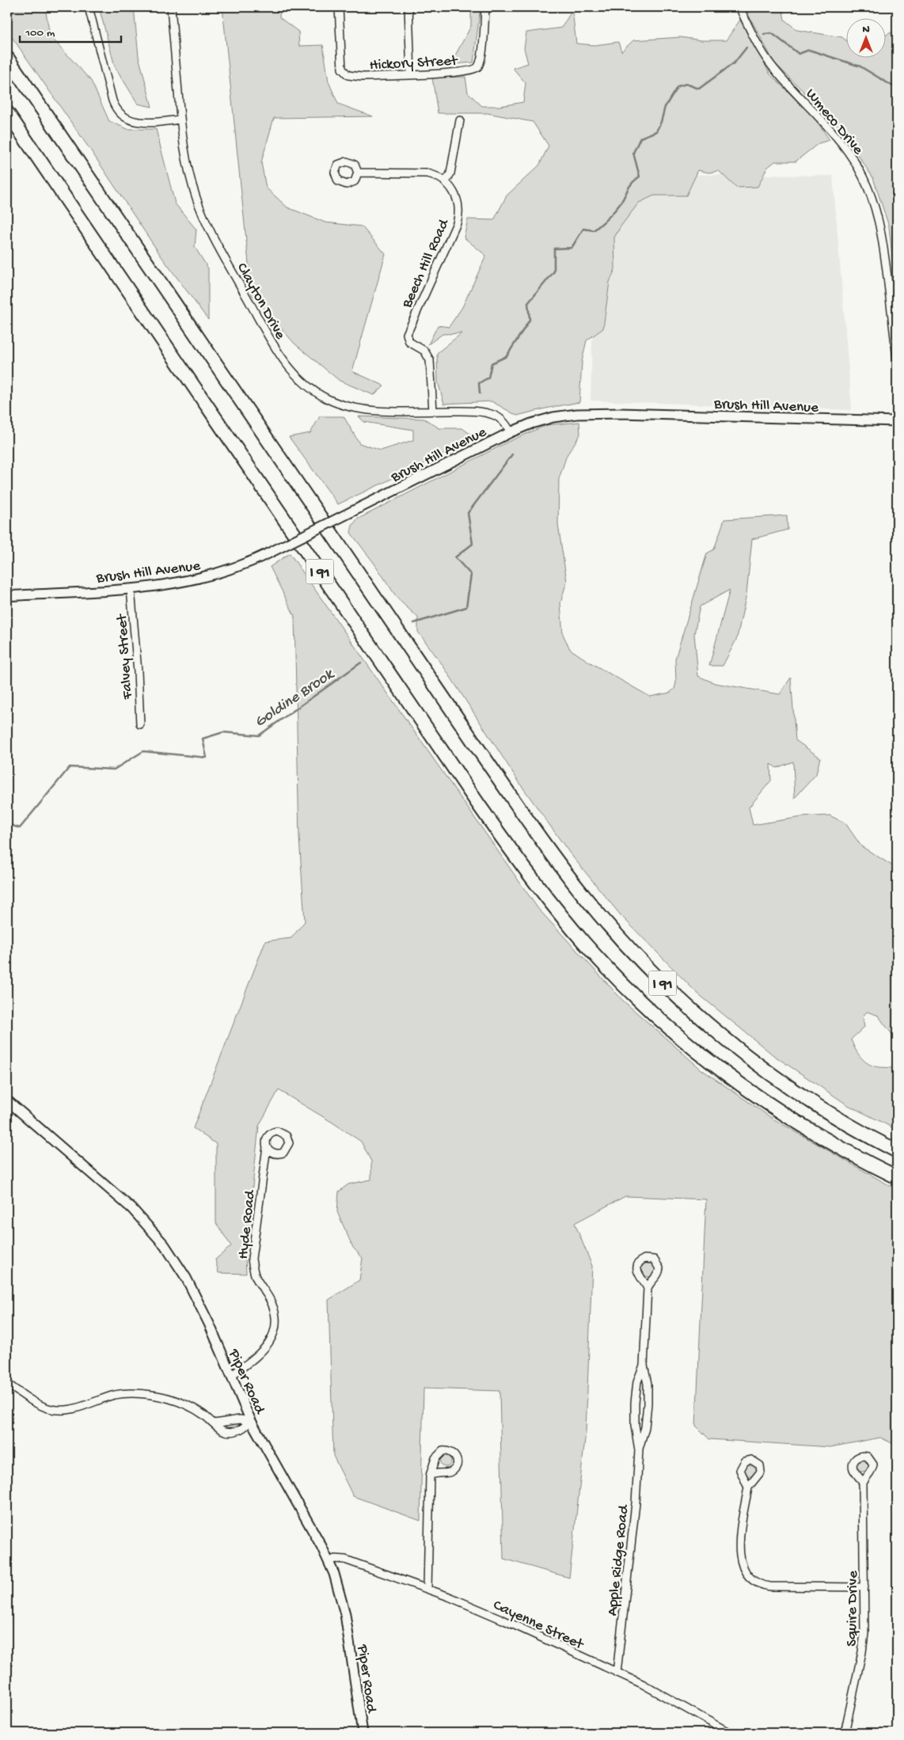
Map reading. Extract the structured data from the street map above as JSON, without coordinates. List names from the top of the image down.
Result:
{
  "streets": {
    "highway": ["I 91"],
    "street": [
      "Hickory Street",
      "Wmeco Drive",
      "Beech Hill Road",
      "Clayton Drive",
      "Brush Hill Avenue",
      "Falvey Street",
      "Hyde Road",
      "Piper Road",
      "Apple Ridge Road",
      "Squire Drive",
      "Cayenne Street"
    ]
  },
  "crossings": [
    ["Beech Hill Road", "Clayton Drive"],
    ["Clayton Drive", "Brush Hill Avenue"],
    ["Brush Hill Avenue", "Falvey Street"],
    ["Hyde Road", "Piper Road"],
    ["Piper Road", "Cayenne Street"],
    ["Apple Ridge Road", "Cayenne Street"]
  ],
  "water": ["Goldine Brook"],
  "scale_bar": "100 m",
  "north": "top"
}
